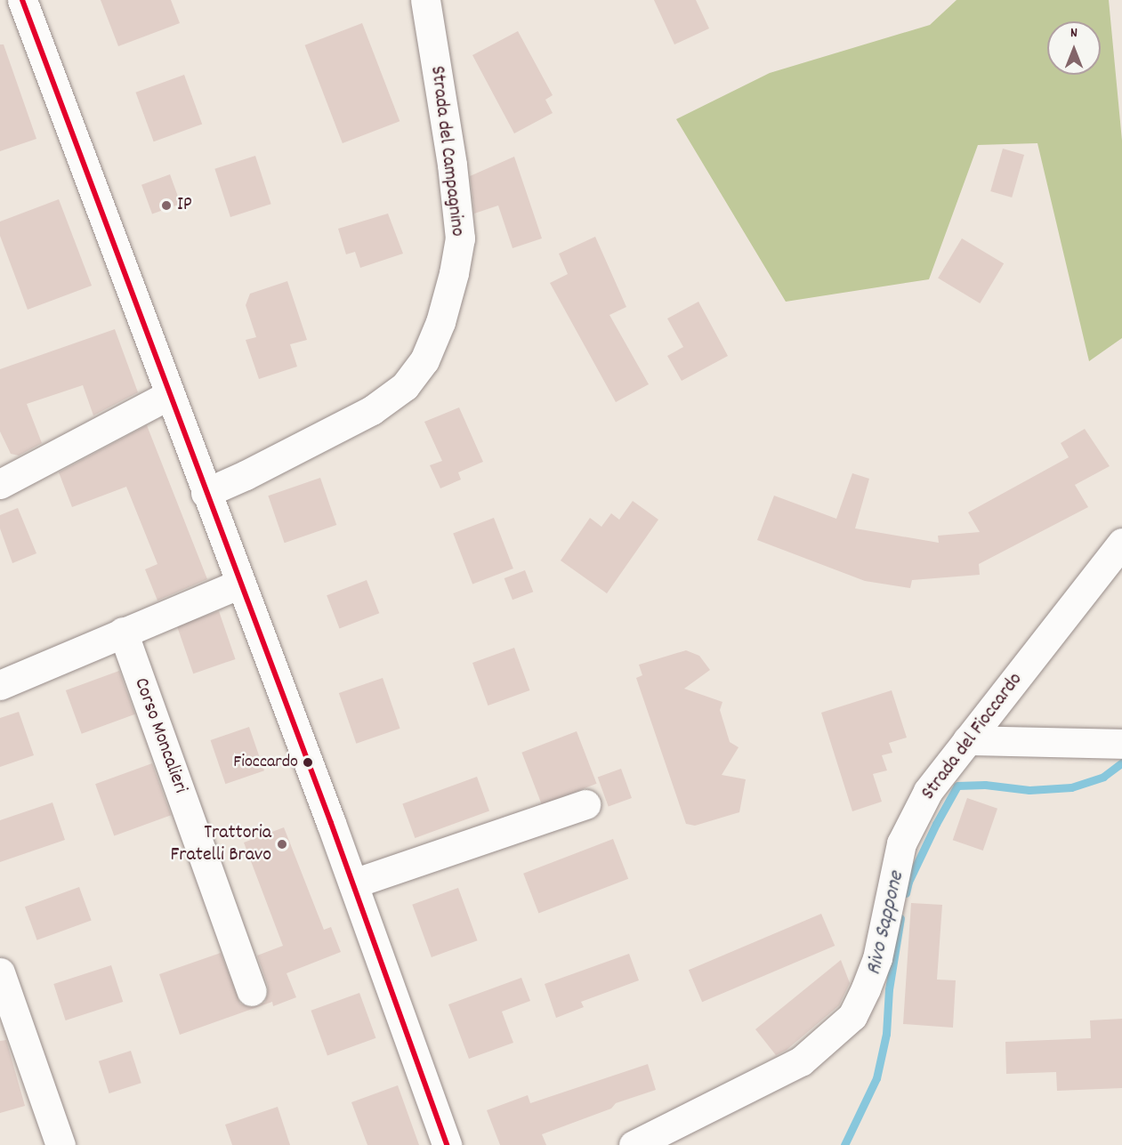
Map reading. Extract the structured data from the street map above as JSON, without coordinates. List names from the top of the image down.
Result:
{
  "streets": {
    "street": ["Strada del Campagnino", "Corso Moncalieri", "Strada del Fioccardo"]
  },
  "water": ["Rivo Sappone"],
  "places": ["IP", "Fioccardo", "Trattoria Fratelli Bravo"],
  "north": "top"
}
